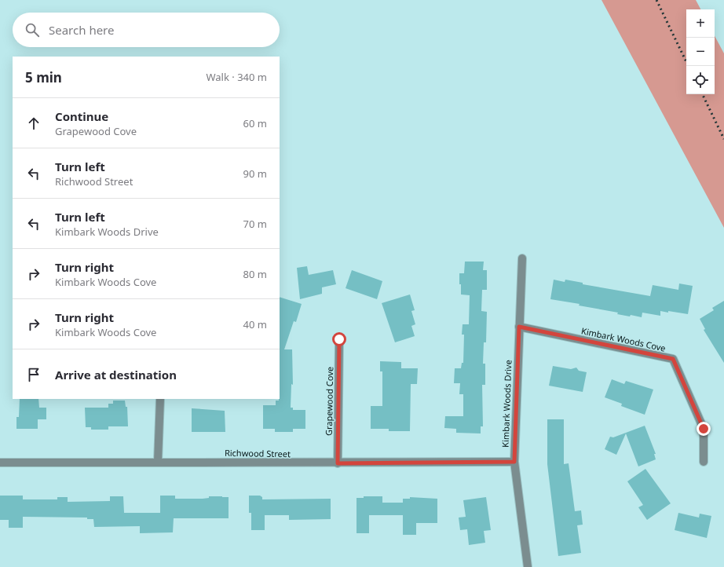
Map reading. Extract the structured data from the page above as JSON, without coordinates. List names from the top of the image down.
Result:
{
  "streets": {
    "street": [
      "Kimbark Woods Cove",
      "Grapewood Cove",
      "Kimbark Woods Drive",
      "Richwood Street"
    ]
  },
  "crossings": [
    ["Kimbark Woods Cove", "Kimbark Woods Drive"],
    ["Grapewood Cove", "Richwood Street"],
    ["Kimbark Woods Drive", "Richwood Street"]
  ],
  "page": {
    "map_buttons": ["+", "−"],
    "search": "Search here",
    "heading": ["5 min", "Walk · 340 m"],
    "list": [
      ["Continue", "Grapewood Cove", "60 m"],
      ["Turn left", "Richwood Street", "90 m"],
      ["Turn left", "Kimbark Woods Drive", "70 m"],
      ["Turn right", "Kimbark Woods Cove", "80 m"],
      ["Turn right", "Kimbark Woods Cove", "40 m"],
      "Arrive at destination"
    ]
  }
}
